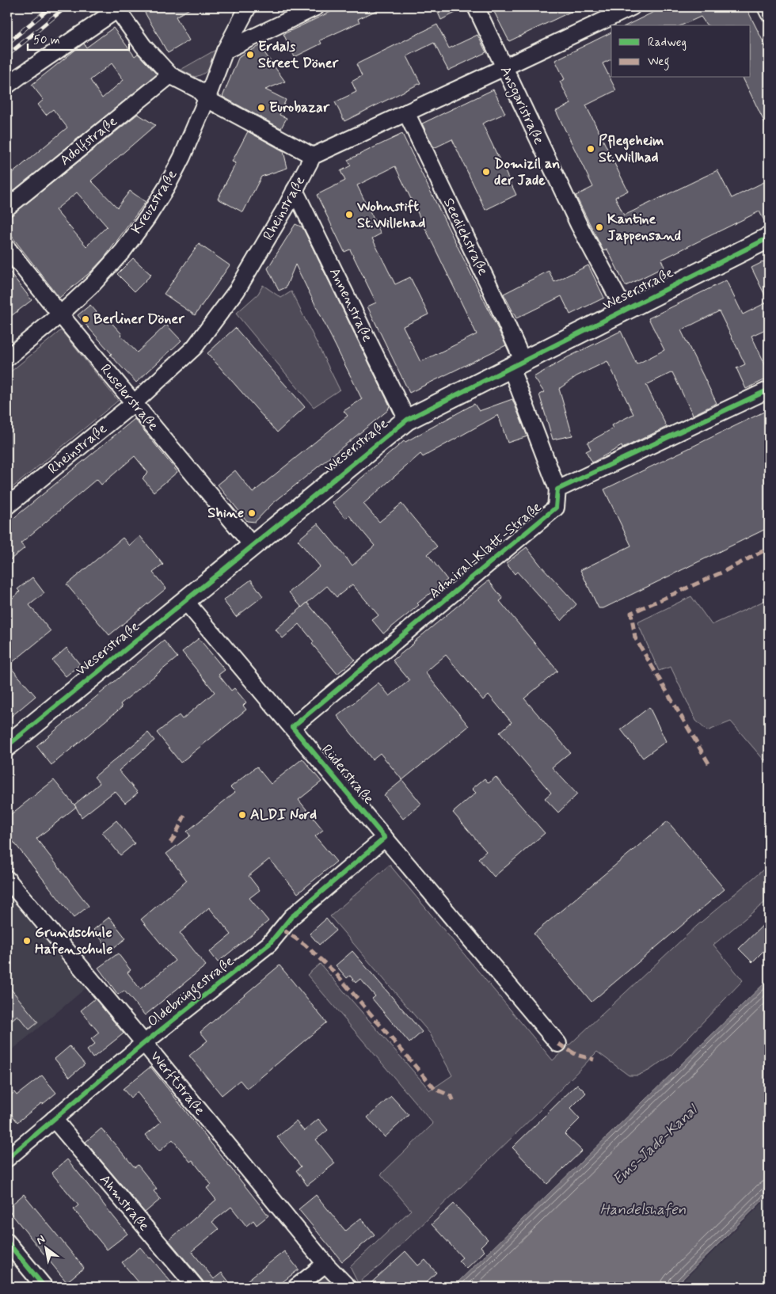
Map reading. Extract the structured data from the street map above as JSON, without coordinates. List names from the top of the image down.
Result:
{
  "streets": {
    "street": [
      "Ansgaristraße",
      "Adolfstraße",
      "Kreuzstraße",
      "Rheinstraße",
      "Seediekstraße",
      "Weserstraße",
      "Annenstraße",
      "Ruselerstraße",
      "Admiral-Klatt-Straße",
      "Rüderstraße",
      "Oldebrüggestraße",
      "Werftstraße",
      "Ahmstraße"
    ]
  },
  "crossings": [
    ["Ansgaristraße", "Weserstraße"],
    ["Kreuzstraße", "Ruselerstraße"],
    ["Rheinstraße", "Annenstraße"],
    ["Rheinstraße", "Ruselerstraße"],
    ["Seediekstraße", "Weserstraße"],
    ["Seediekstraße", "Admiral-Klatt-Straße"],
    ["Weserstraße", "Annenstraße"],
    ["Weserstraße", "Ruselerstraße"],
    ["Weserstraße", "Rüderstraße"],
    ["Admiral-Klatt-Straße", "Rüderstraße"],
    ["Rüderstraße", "Oldebrüggestraße"],
    ["Oldebrüggestraße", "Werftstraße"],
    ["Oldebrüggestraße", "Ahmstraße"]
  ],
  "water": ["Ems-Jade-Kanal", "Handelshafen"],
  "places": [
    "Erdals Street Döner",
    "Eurobazar",
    "Pflegeheim St.Willhad",
    "Domizil an der Jade",
    "Wohnstift St.Willehad",
    "Kantine Jappensand",
    "Berliner Döner",
    "Shine",
    "ALDI Nord",
    "Grundschule Hafenschule"
  ],
  "legend": ["Radweg", "Weg"],
  "scale_bar": "50 m",
  "north": "top left"
}
